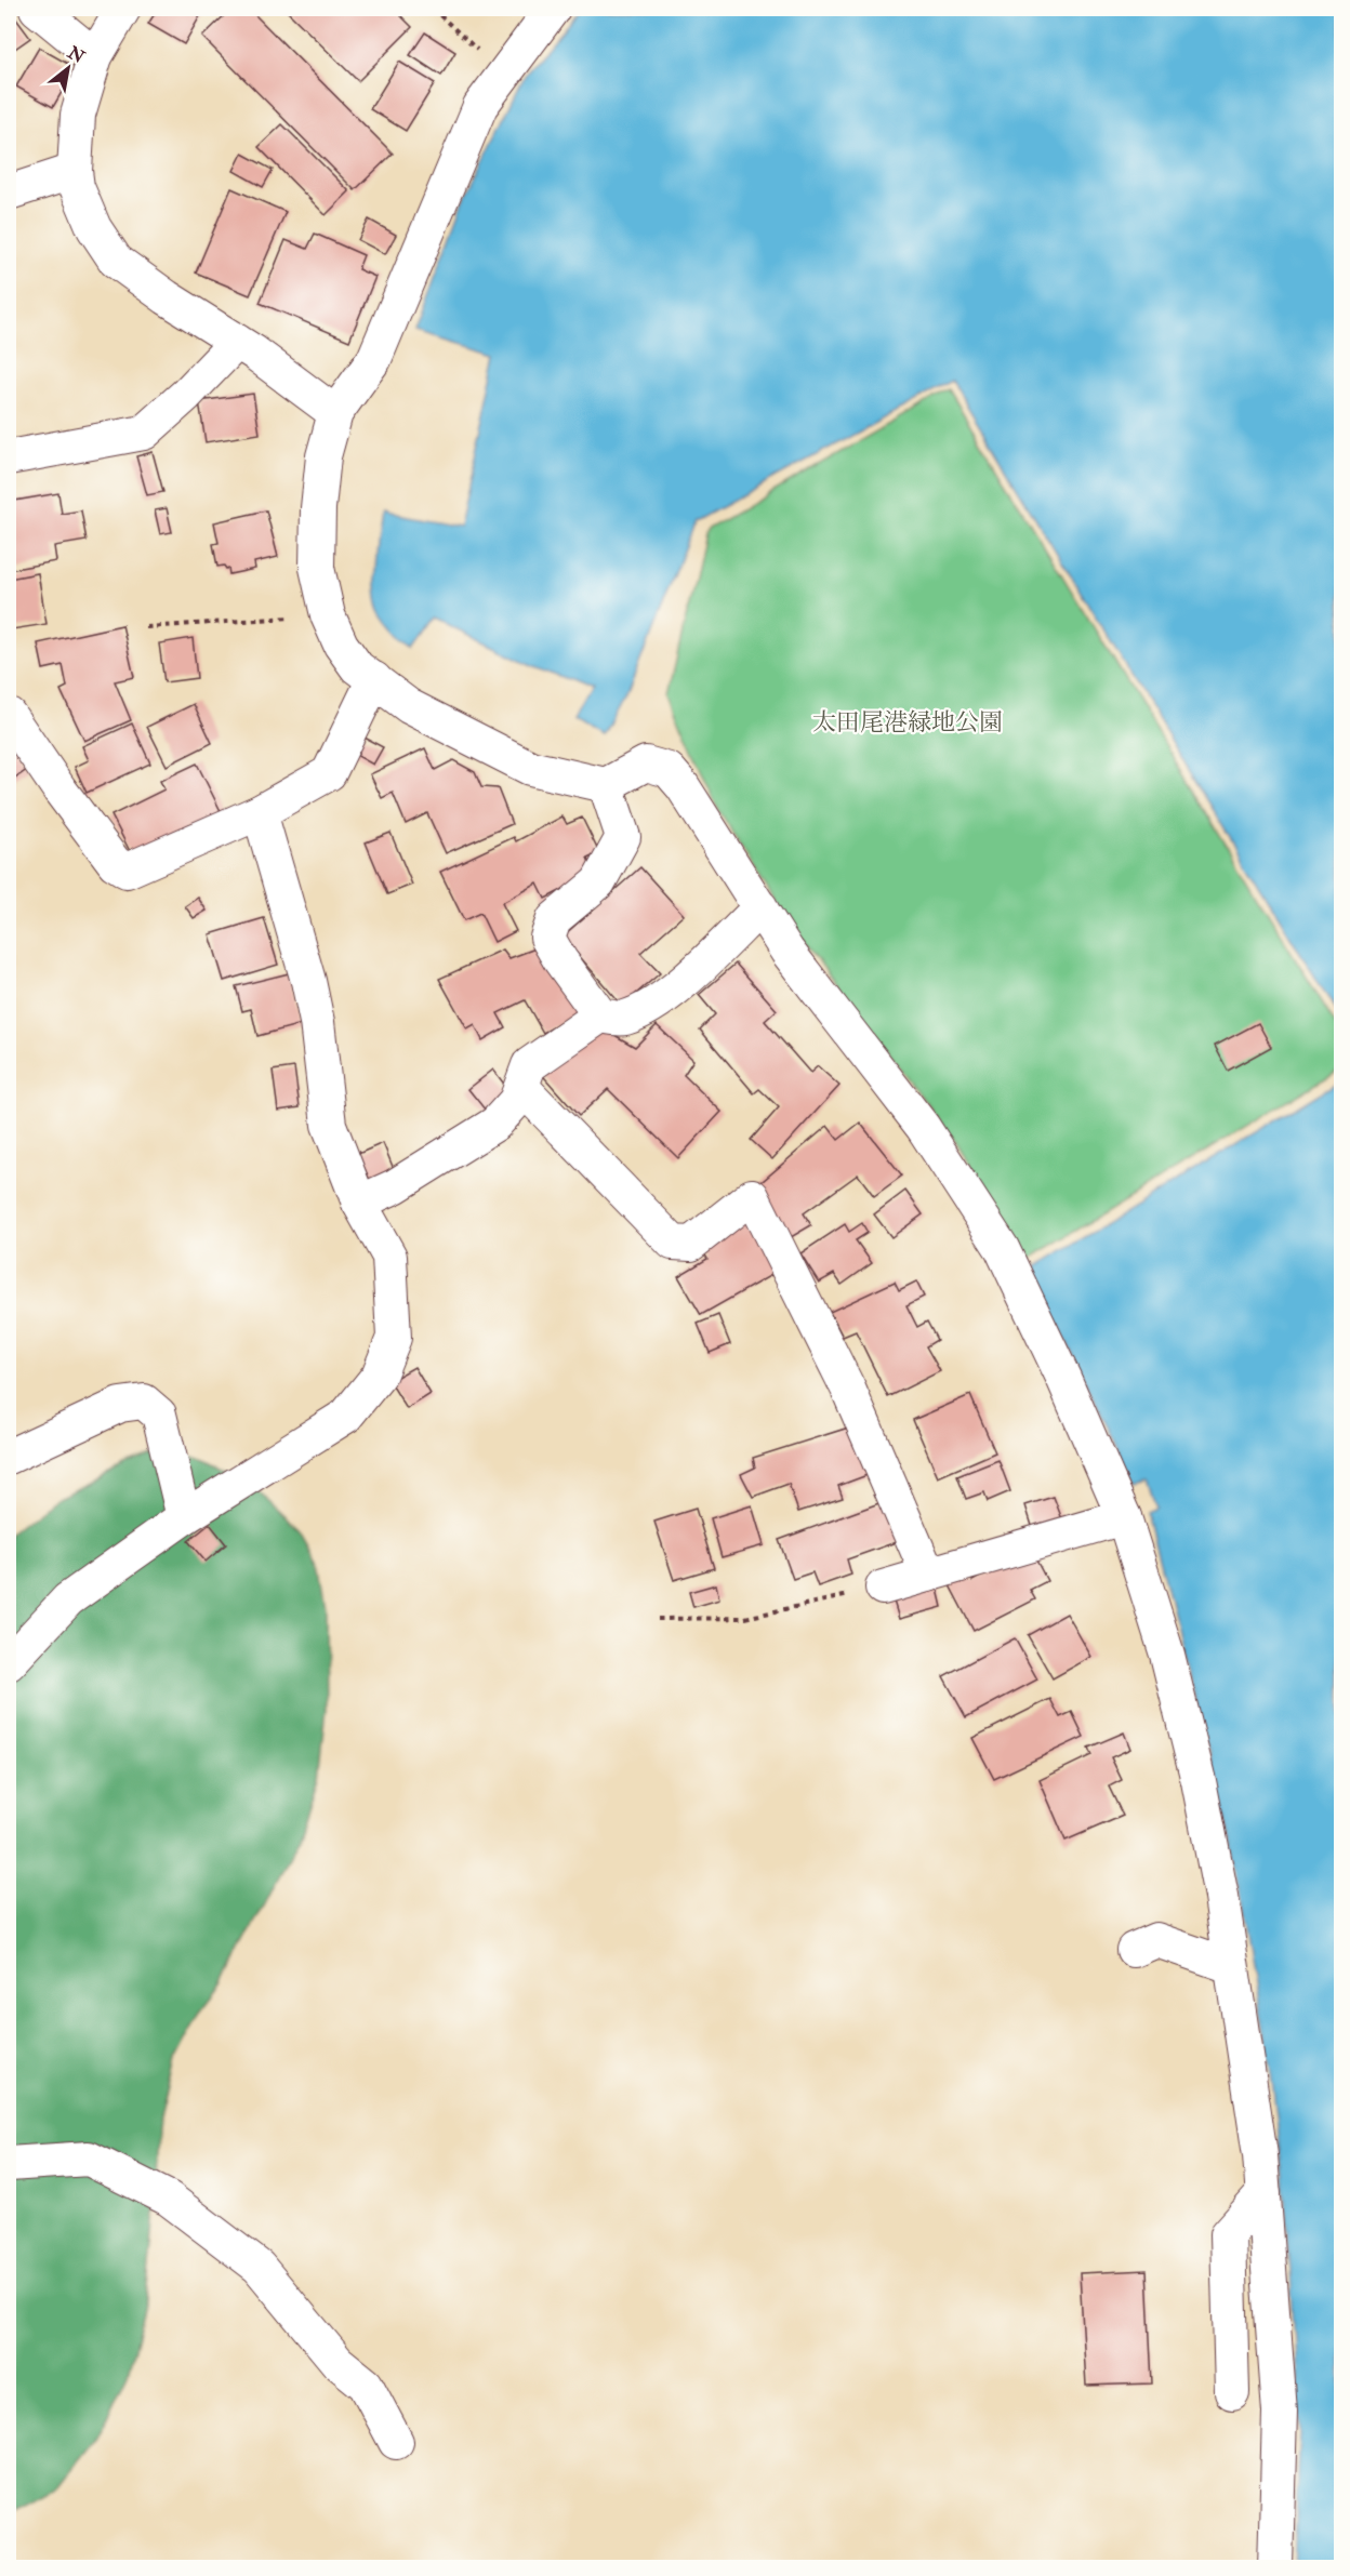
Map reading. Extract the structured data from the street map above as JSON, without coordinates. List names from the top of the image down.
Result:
{
  "parks": ["太田尾港緑地公園"],
  "north": "top right"
}
